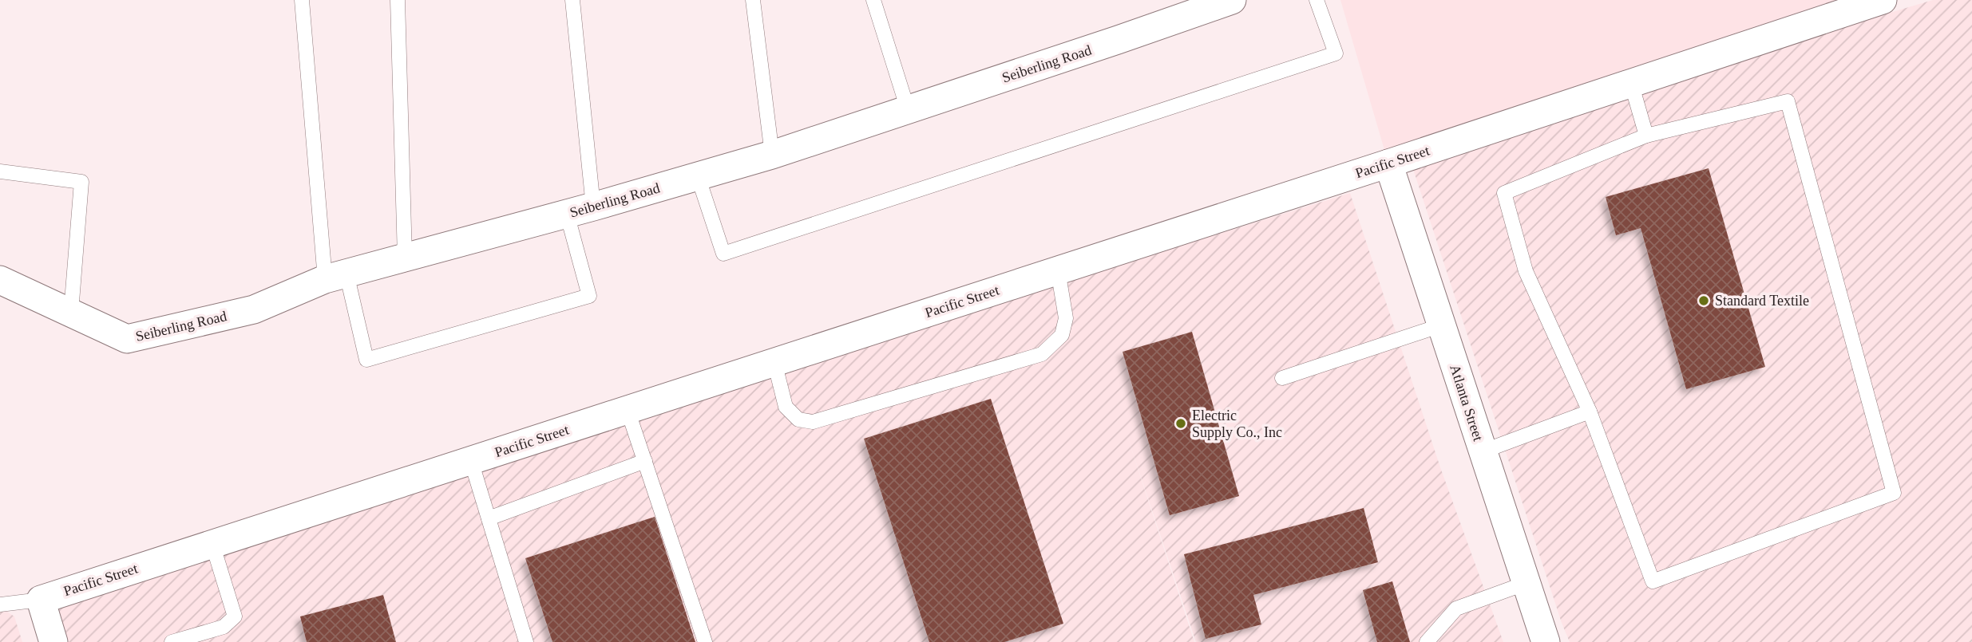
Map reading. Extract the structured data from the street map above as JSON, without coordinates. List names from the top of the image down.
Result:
{
  "streets": {
    "street": ["Seiberling Road", "Pacific Street", "Atlanta Street"]
  },
  "crossings": [
    ["Pacific Street", "Atlanta Street"]
  ],
  "places": ["Standard Textile", "Electric Supply Co., Inc"]
}
